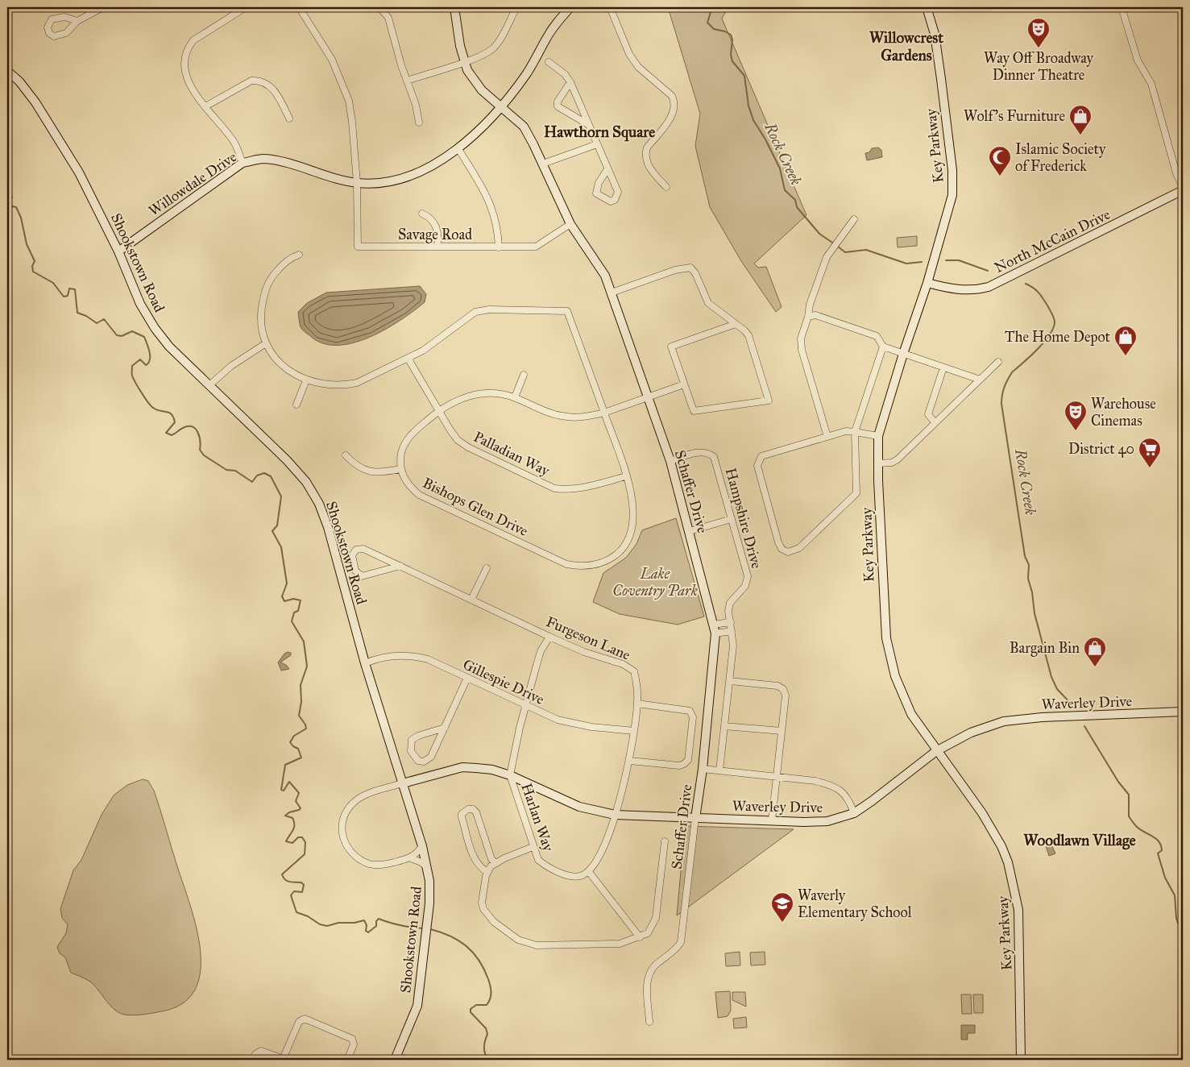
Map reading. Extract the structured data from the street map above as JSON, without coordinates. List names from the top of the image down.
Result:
{
  "streets": {
    "street": [
      "Key Parkway",
      "Willowdale Drive",
      "Savage Road",
      "North McCain Drive",
      "Shookstown Road",
      "Palladian Way",
      "Schaffer Drive",
      "Bishops Glen Drive",
      "Hampshire Drive",
      "Furgeson Lane",
      "Gillespie Drive",
      "Waverley Drive",
      "Harlan Way"
    ]
  },
  "crossings": [
    ["Key Parkway", "North McCain Drive"],
    ["Key Parkway", "Waverley Drive"],
    ["Willowdale Drive", "Savage Road"],
    ["Willowdale Drive", "Shookstown Road"],
    ["Willowdale Drive", "Schaffer Drive"],
    ["Savage Road", "Schaffer Drive"],
    ["Shookstown Road", "Gillespie Drive"],
    ["Shookstown Road", "Waverley Drive"],
    ["Palladian Way", "Bishops Glen Drive"],
    ["Schaffer Drive", "Hampshire Drive"],
    ["Schaffer Drive", "Waverley Drive"],
    ["Furgeson Lane", "Gillespie Drive"],
    ["Furgeson Lane", "Waverley Drive"],
    ["Waverley Drive", "Harlan Way"]
  ],
  "districts": ["Willowcrest Gardens", "Hawthorn Square", "Woodlawn Village"],
  "water": ["Rock Creek"],
  "parks": ["Lake Coventry Park"],
  "places": {
    "theatre": ["Way Off Broadway Dinner Theatre", "Warehouse Cinemas"],
    "shop": ["Wolf's Furniture", "The Home Depot", "Bargain Bin"],
    "mosque": ["Islamic Society of Frederick"],
    "supermarket": ["District 40"],
    "school or university": ["Waverly Elementary School"]
  }
}
